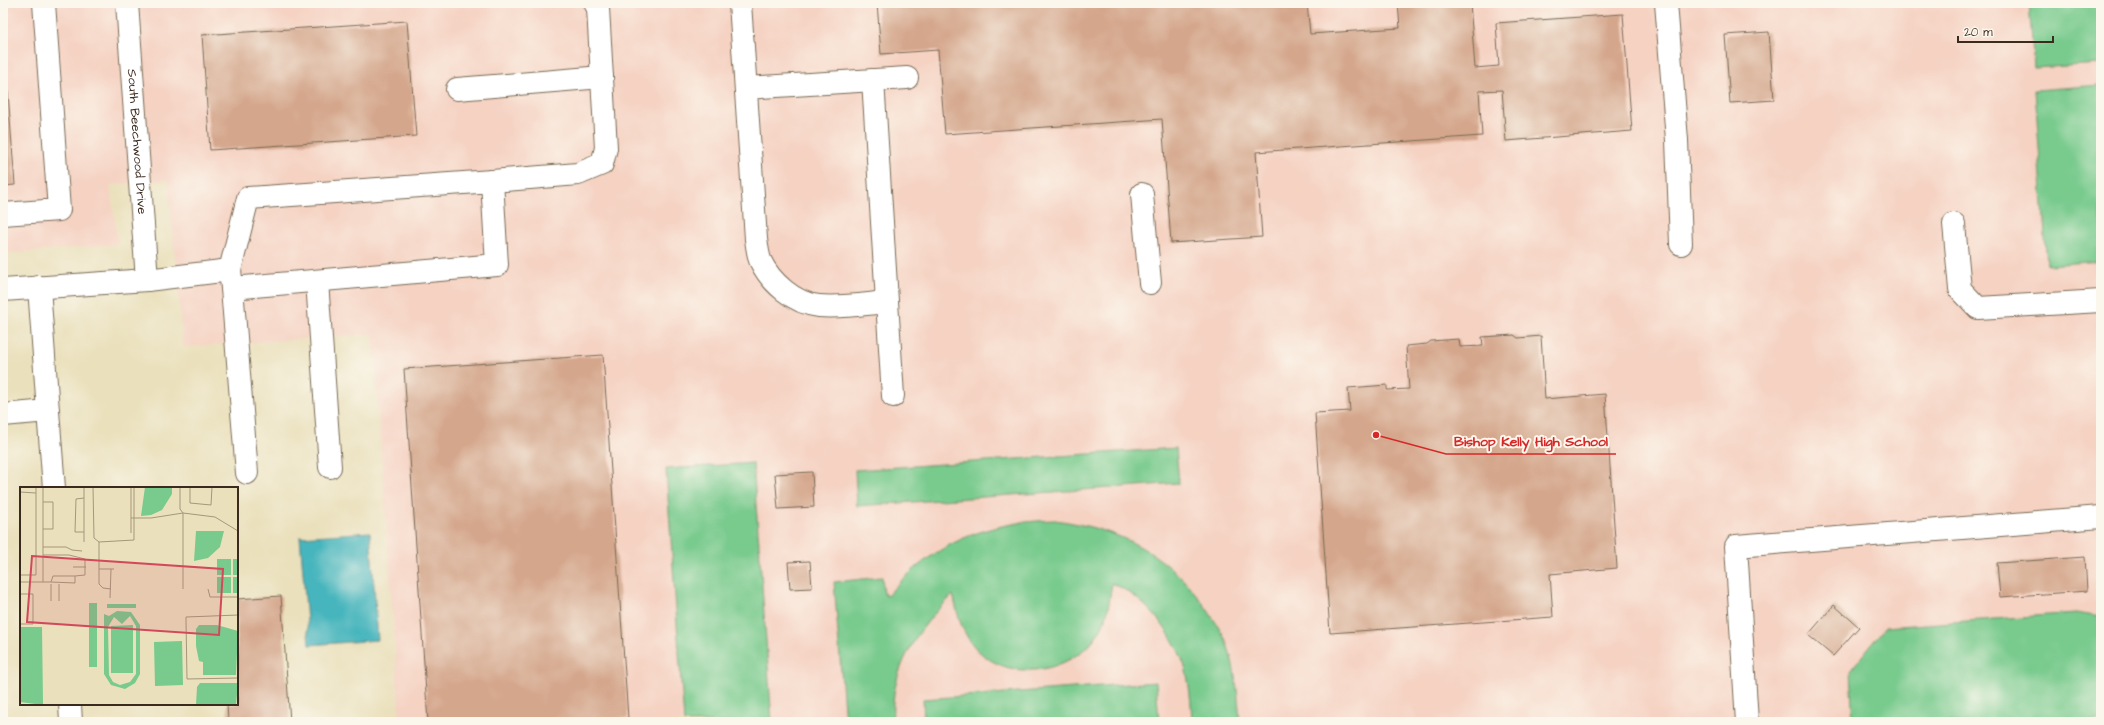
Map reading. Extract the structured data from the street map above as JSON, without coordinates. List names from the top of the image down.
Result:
{
  "streets": {
    "street": ["South Beechwood Drive"]
  },
  "places": ["Bishop Kelly High School"],
  "scale_bar": "20 m"
}
